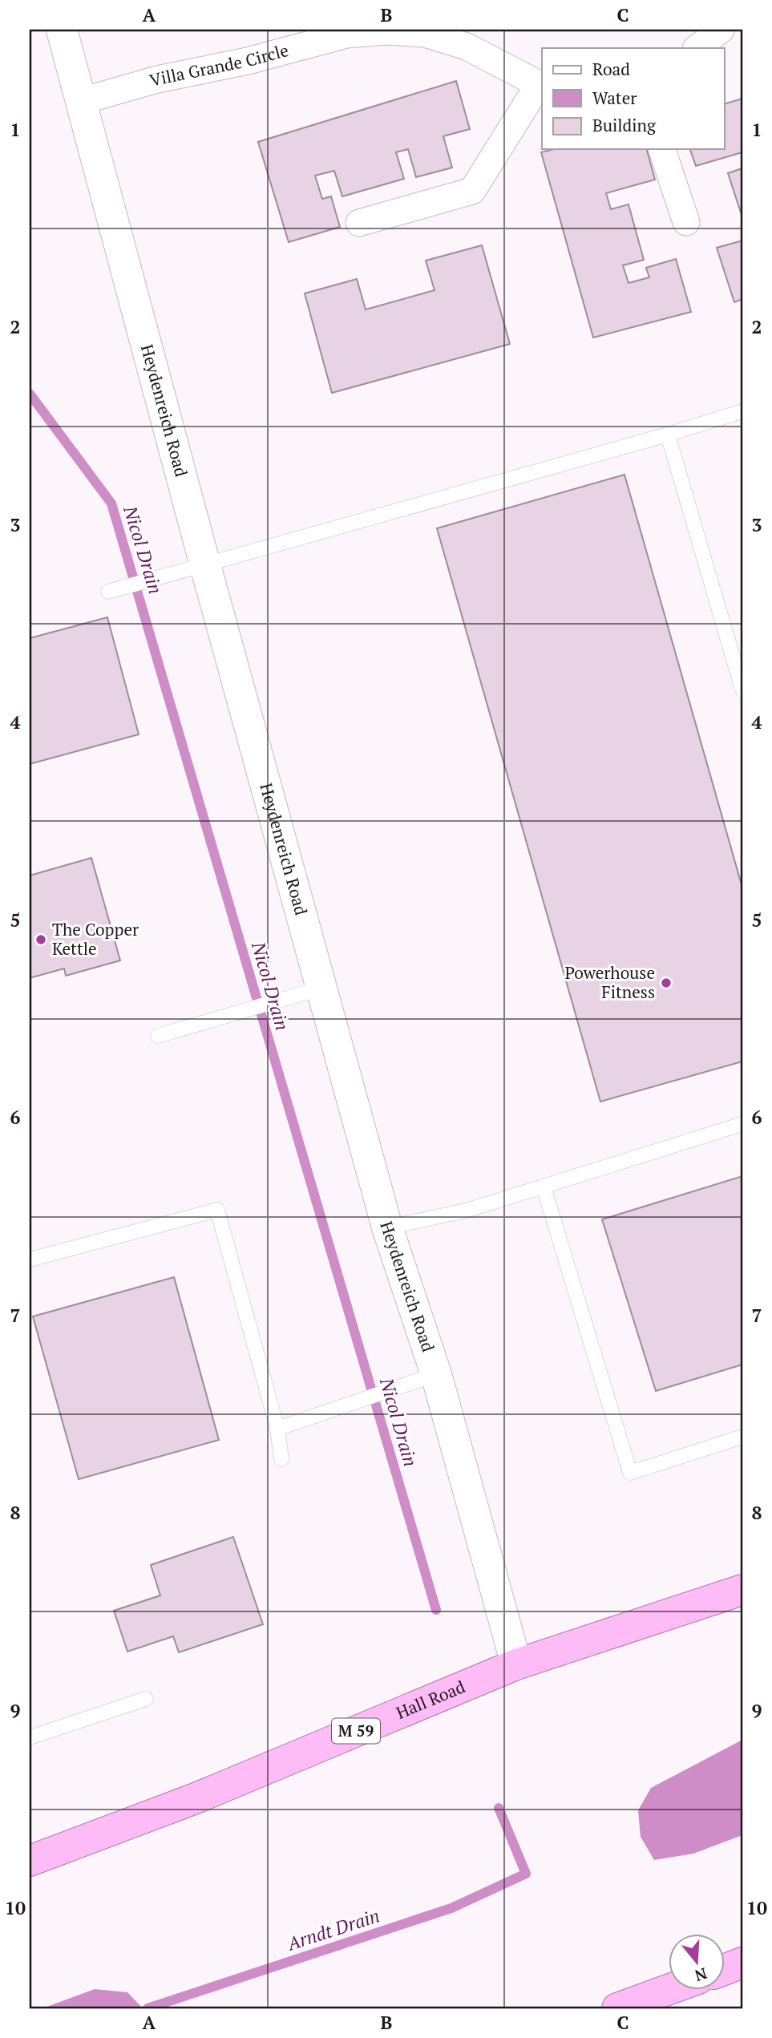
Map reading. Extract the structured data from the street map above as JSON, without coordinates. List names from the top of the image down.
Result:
{
  "streets": {
    "highway": ["Hall Road", "M 59"],
    "street": ["Villa Grande Circle", "Heydenreich Road"]
  },
  "crossings": [
    ["Villa Grande Circle", "Heydenreich Road"],
    ["Heydenreich Road", "Hall Road"]
  ],
  "water": ["Nicol Drain", "Arndt Drain"],
  "places": ["The Copper Kettle", "Powerhouse Fitness"],
  "legend": ["Road", "Water", "Building"],
  "north": "bottom",
  "grid": {
    "columns": ["A", "B", "C"],
    "rows": [
      "1",
      "2",
      "3",
      "4",
      "5",
      "6",
      "7",
      "8",
      "9",
      "10"
    ]
  }
}
